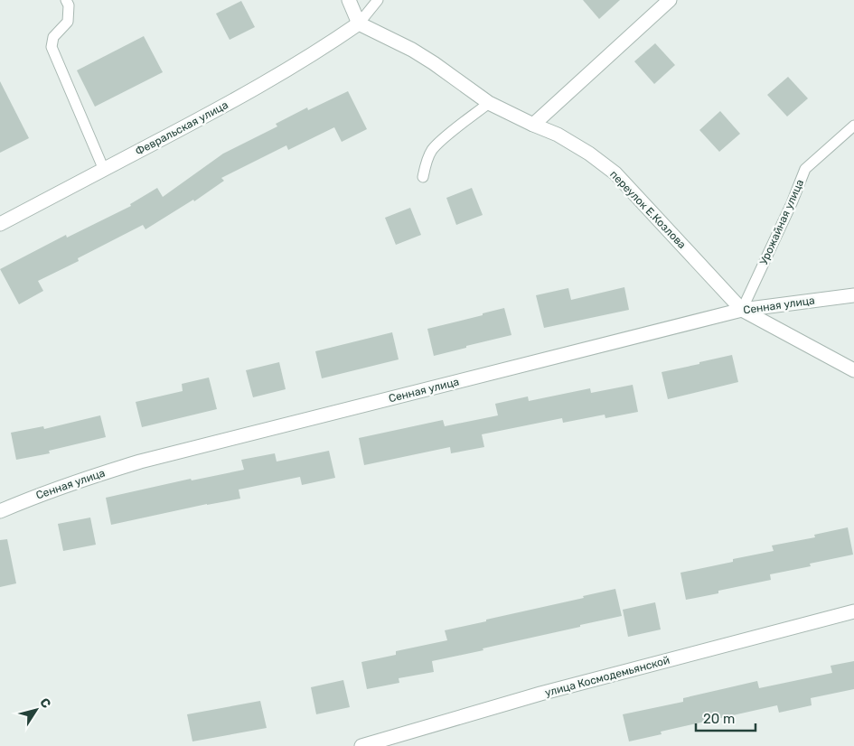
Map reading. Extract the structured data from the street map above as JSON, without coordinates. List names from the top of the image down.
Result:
{
  "streets": {
    "street": [
      "Февральская улица",
      "переулок Е.Козлова",
      "Сенная улица",
      "улица Космодемьянской"
    ],
    "lane": ["Урожайная улица"]
  },
  "crossings": [
    ["Февральская улица", "переулок Е.Козлова"],
    ["переулок Е.Козлова", "Урожайная улица"],
    ["переулок Е.Козлова", "Сенная улица"],
    ["Урожайная улица", "Сенная улица"]
  ],
  "scale_bar": "20 m",
  "north": "top right"
}
